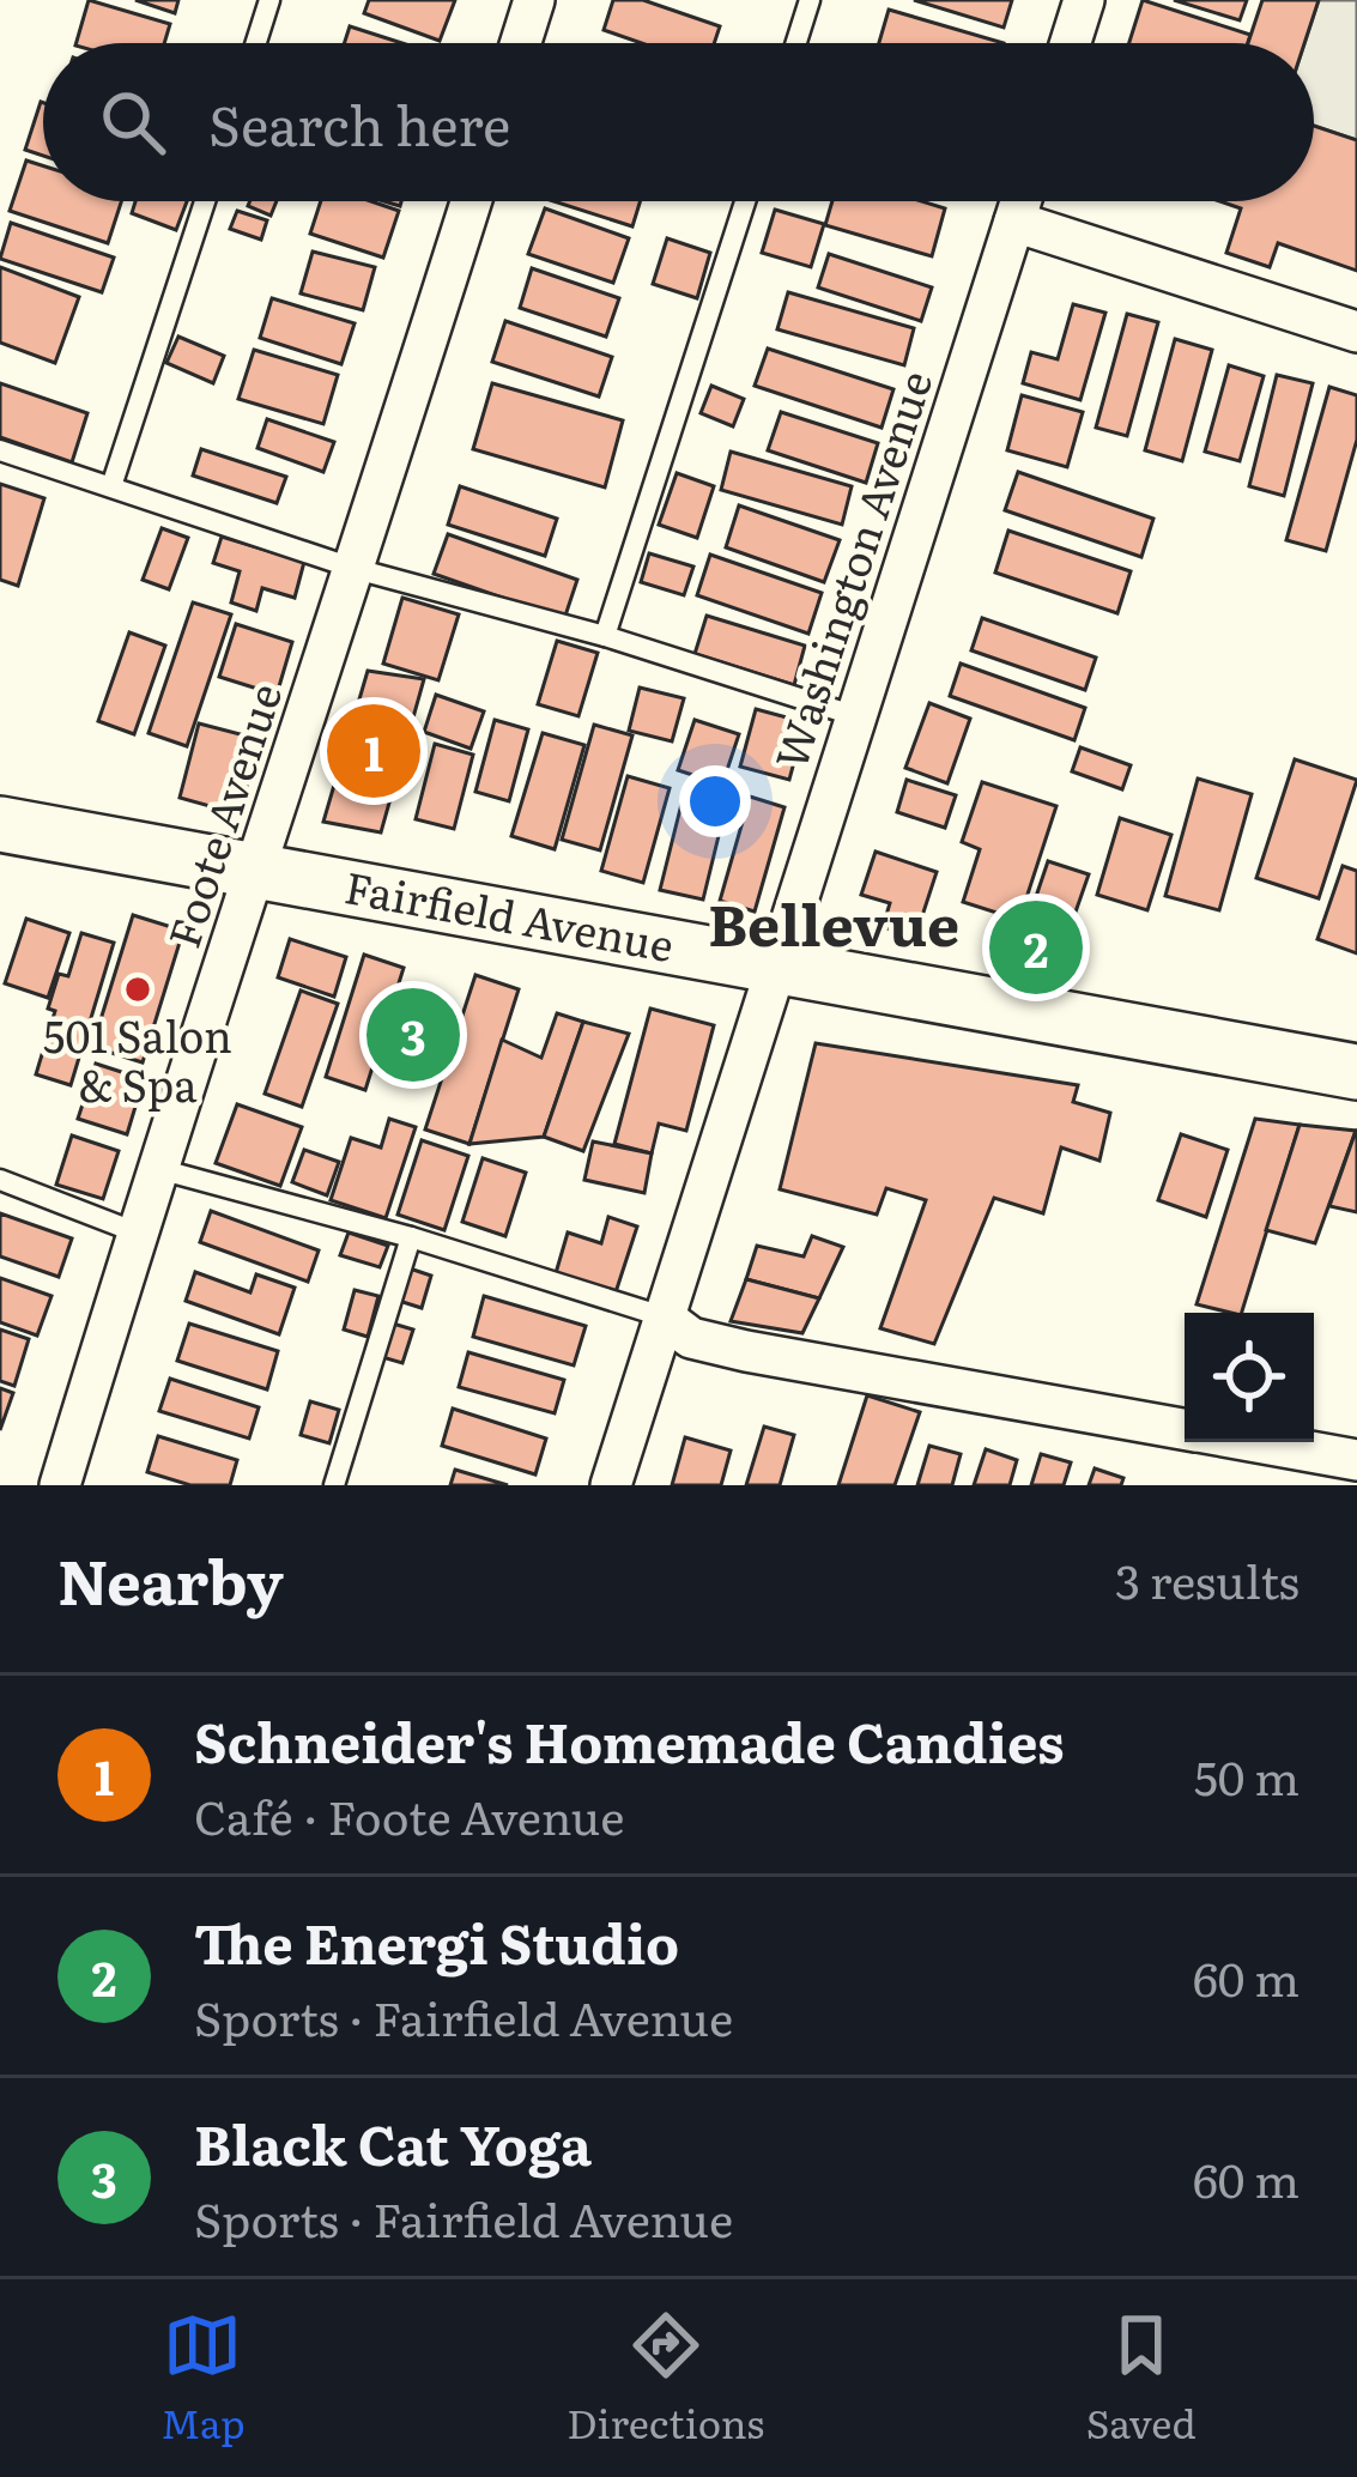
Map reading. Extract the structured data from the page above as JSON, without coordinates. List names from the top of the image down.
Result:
{
  "streets": {
    "main road": ["Fairfield Avenue"],
    "street": ["Washington Avenue", "Foote Avenue"]
  },
  "crossings": [
    ["Washington Avenue", "Fairfield Avenue"],
    ["Foote Avenue", "Fairfield Avenue"]
  ],
  "districts": ["Bellevue"],
  "places": ["501 Salon & Spa"],
  "page": {
    "search": "Search here",
    "pins": ["1", "2", "3"],
    "heading": ["Nearby", "3 results"],
    "list": [
      {
        "mark": "1",
        "name": "Schneider's Homemade Candies",
        "note": "Café · Foote Avenue",
        "value": "50 m"
      },
      {
        "mark": "2",
        "name": "The Energi Studio",
        "note": "Sports · Fairfield Avenue",
        "value": "60 m"
      },
      {
        "mark": "3",
        "name": "Black Cat Yoga",
        "note": "Sports · Fairfield Avenue",
        "value": "60 m"
      }
    ],
    "nav": ["Map", "Directions", "Saved"]
  }
}
